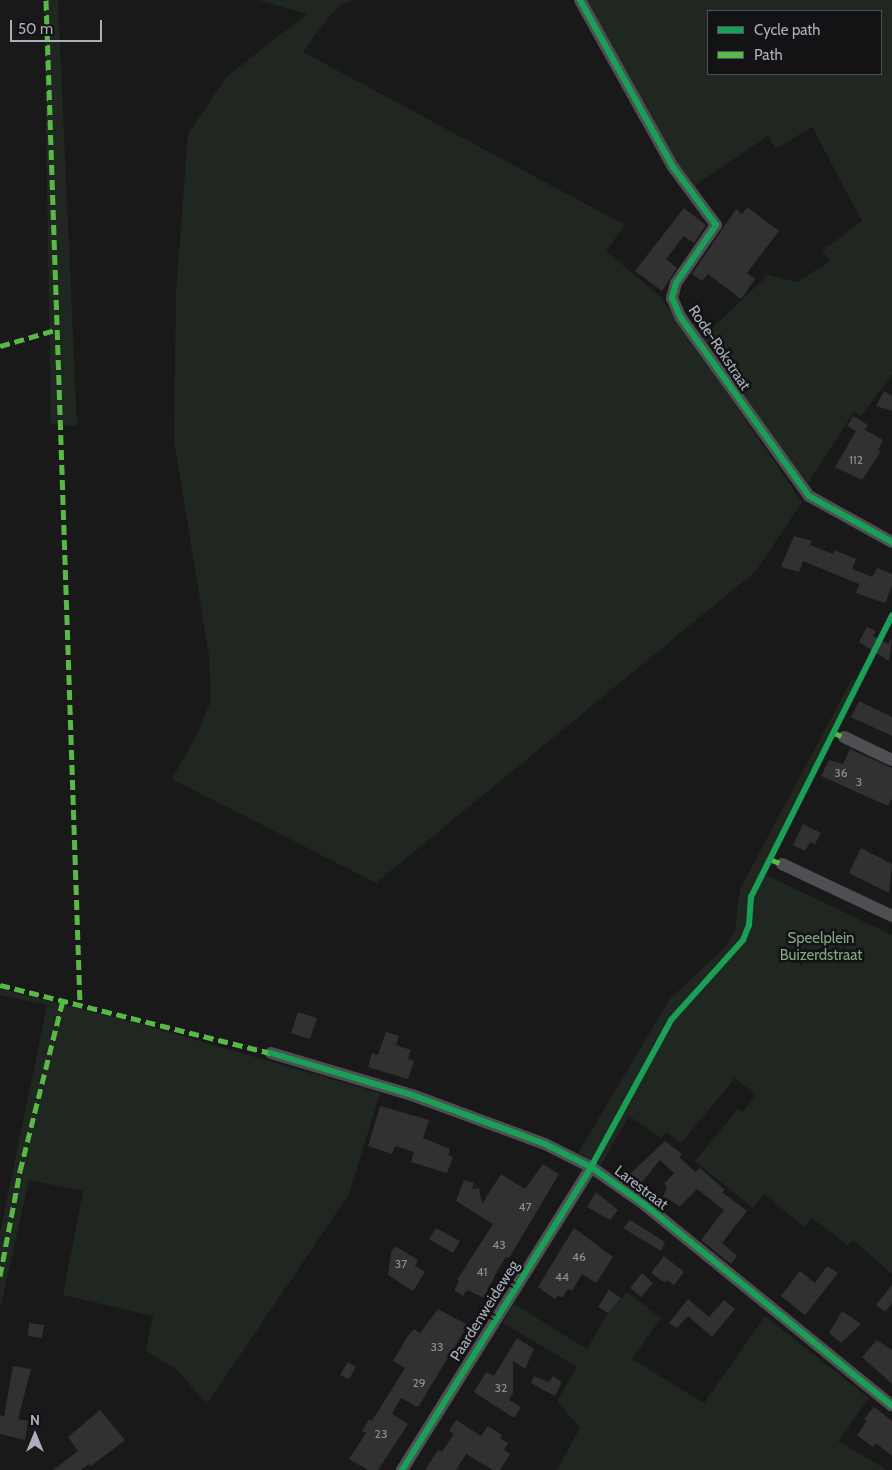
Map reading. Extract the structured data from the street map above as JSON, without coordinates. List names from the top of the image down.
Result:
{
  "streets": {
    "street": ["Rode-Rokstraat", "Larestraat", "Paardenweideweg"]
  },
  "crossings": [
    ["Larestraat", "Paardenweideweg"]
  ],
  "parks": ["Speelplein Buizerdstraat"],
  "house_numbers": [
    "112",
    "36",
    "3",
    "47",
    "43",
    "46",
    "37",
    "41",
    "44",
    "33",
    "29",
    "32",
    "23"
  ],
  "legend": ["Cycle path", "Path"],
  "scale_bar": "50 m",
  "north": "top"
}
